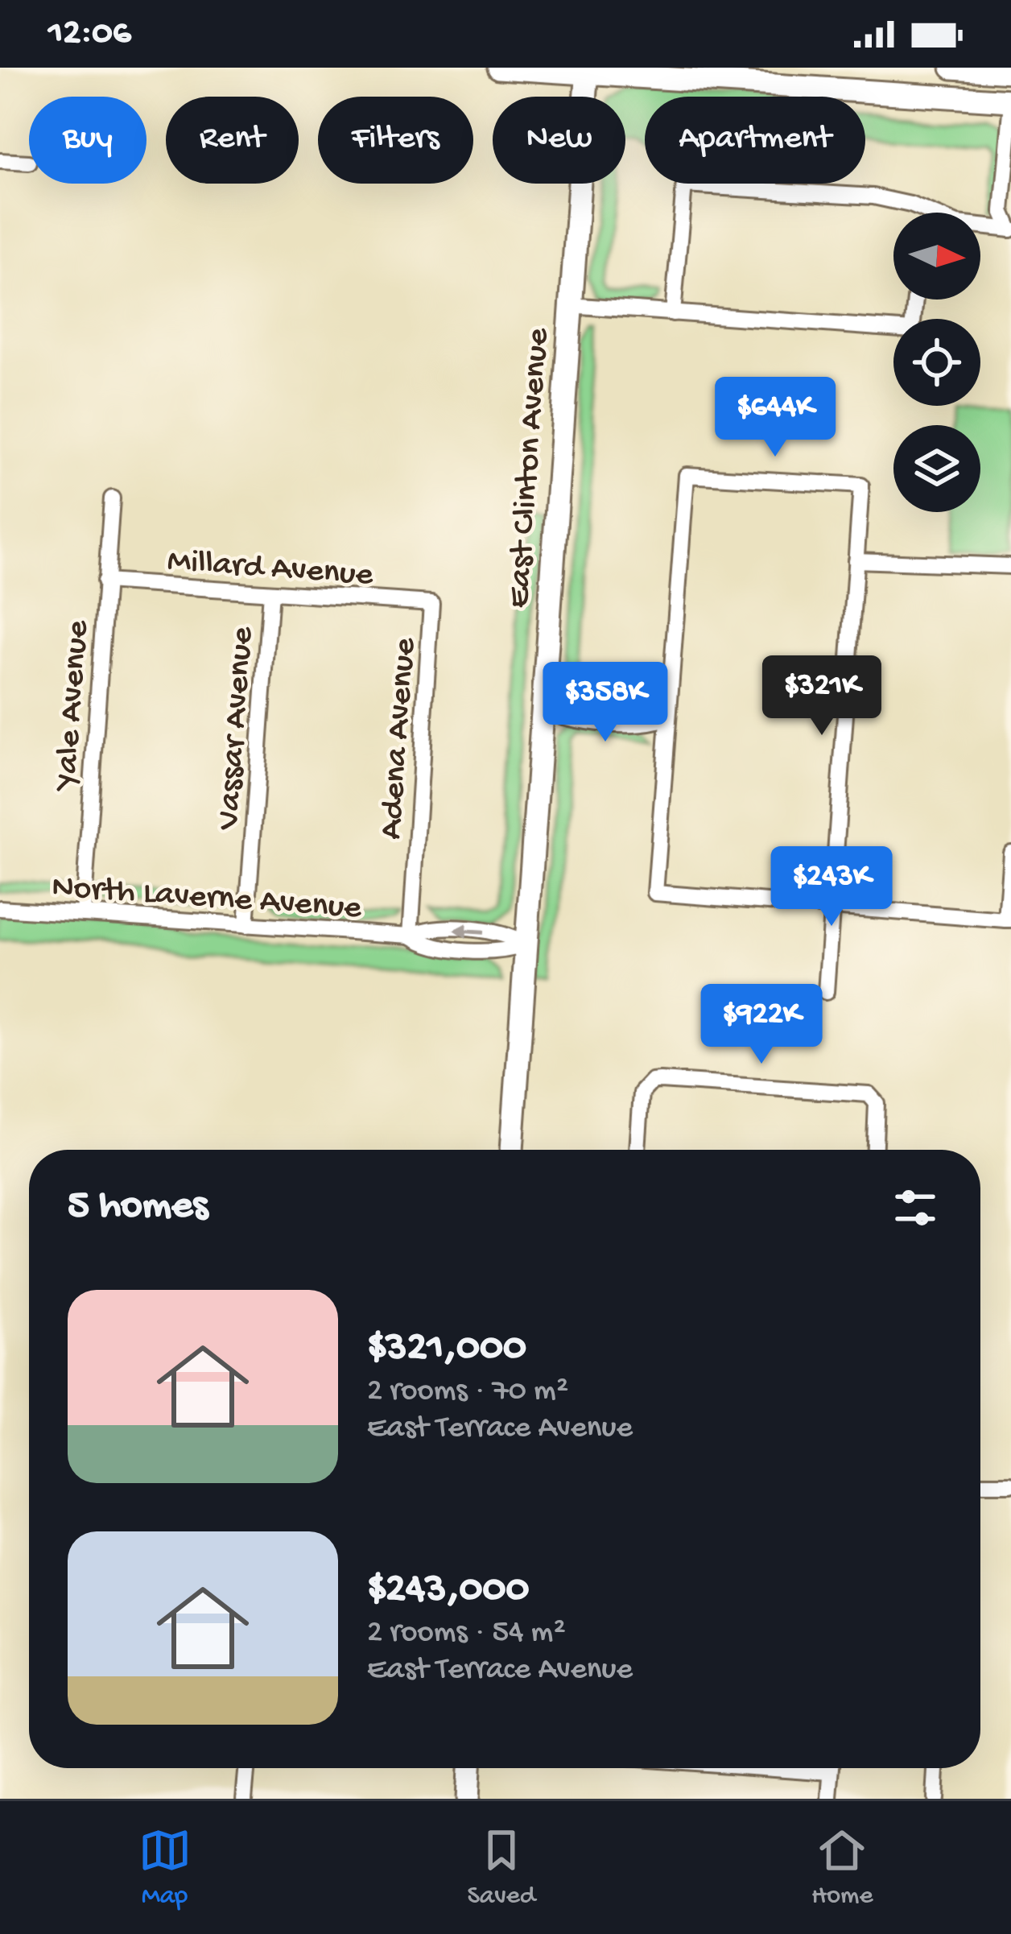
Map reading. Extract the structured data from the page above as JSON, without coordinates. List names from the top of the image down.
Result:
{
  "streets": {
    "street": [
      "East Clinton Avenue",
      "Millard Avenue",
      "Yale Avenue",
      "Vassar Avenue",
      "Adena Avenue",
      "North Laverne Avenue"
    ]
  },
  "crossings": [
    ["East Clinton Avenue", "North Laverne Avenue"],
    ["Millard Avenue", "Yale Avenue"],
    ["Millard Avenue", "Vassar Avenue"],
    ["Millard Avenue", "Adena Avenue"],
    ["Yale Avenue", "North Laverne Avenue"],
    ["Vassar Avenue", "North Laverne Avenue"],
    ["Adena Avenue", "North Laverne Avenue"]
  ],
  "north": "right",
  "page": {
    "status": "12:06",
    "chip": [
      "Buy",
      "Rent",
      "Filters",
      "New",
      "Apartment"
    ],
    "price": [
      "$644K",
      "$321K",
      "$358K",
      "$243K",
      "$922K"
    ],
    "heading": "5 homes",
    "list": [
      {
        "name": "$321,000",
        "note": "2 rooms · 70 m² · East Terrace Avenue"
      },
      {
        "name": "$243,000",
        "note": "2 rooms · 54 m² · East Terrace Avenue"
      }
    ],
    "tabs": ["Map", "Saved", "Home"]
  }
}
